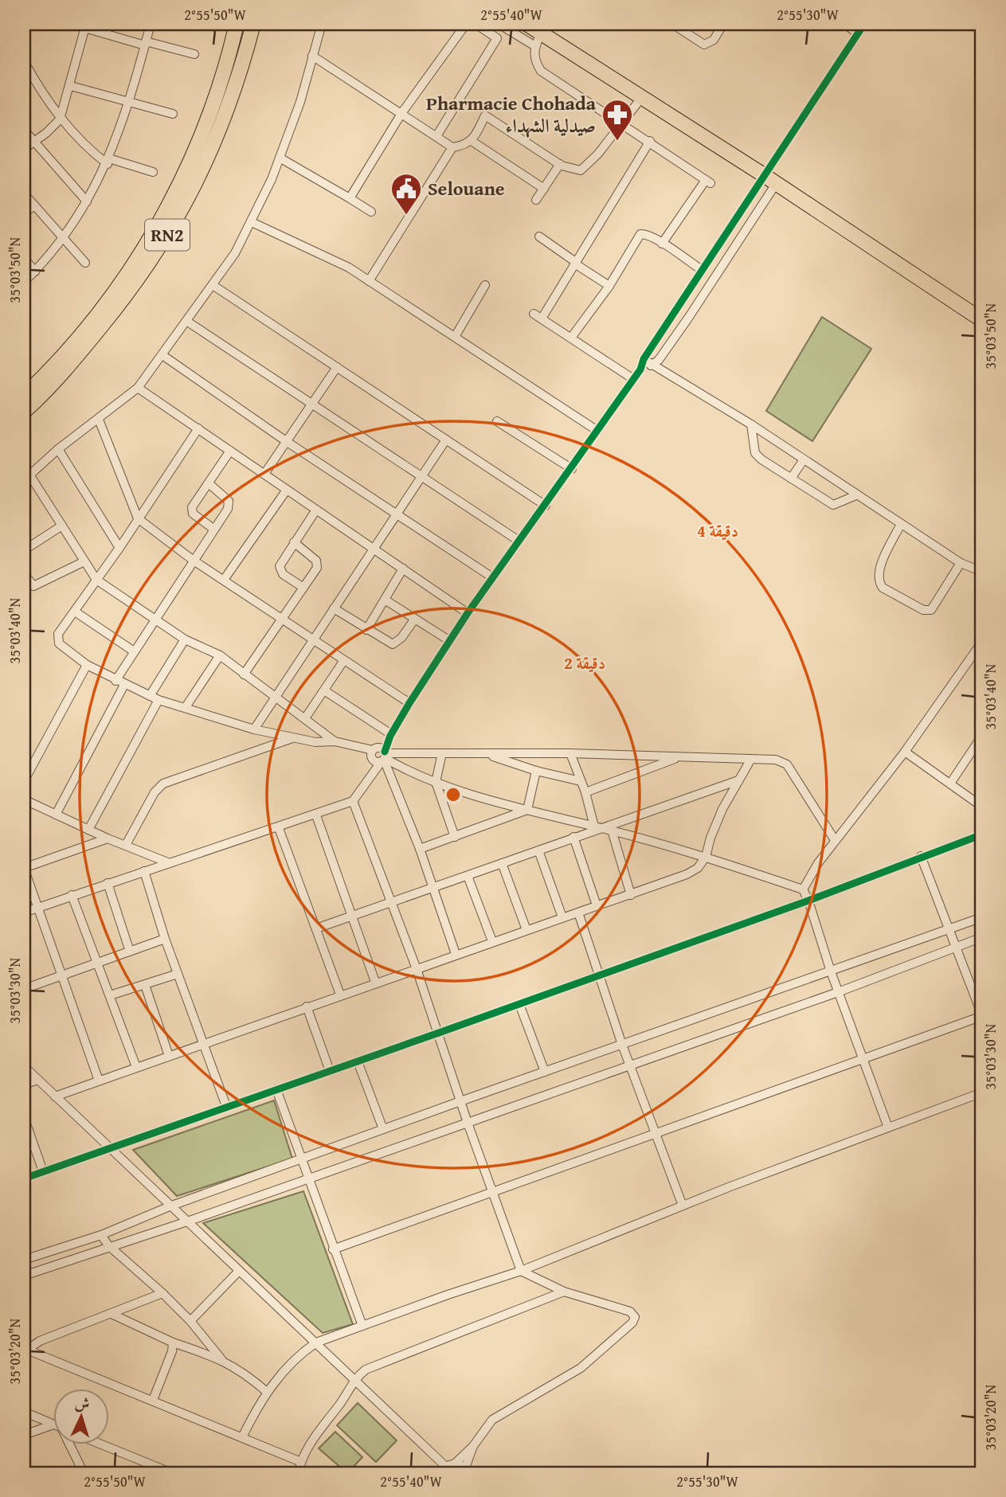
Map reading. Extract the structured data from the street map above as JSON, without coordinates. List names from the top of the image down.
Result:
{
  "streets": {
    "highway": ["RN2"]
  },
  "places": {
    "pharmacy": ["Pharmacie Chohada صيدلية الشهداء"],
    "public building": ["Selouane"]
  },
  "north": "top",
  "coordinates": [
    "2°55'50\"W",
    "2°55'40\"W",
    "2°55'30\"W",
    "35°03'50\"N",
    "35°03'40\"N",
    "35°03'30\"N",
    "35°03'20\"N"
  ],
  "rings": ["4 دقيقة", "2 دقيقة"]
}
